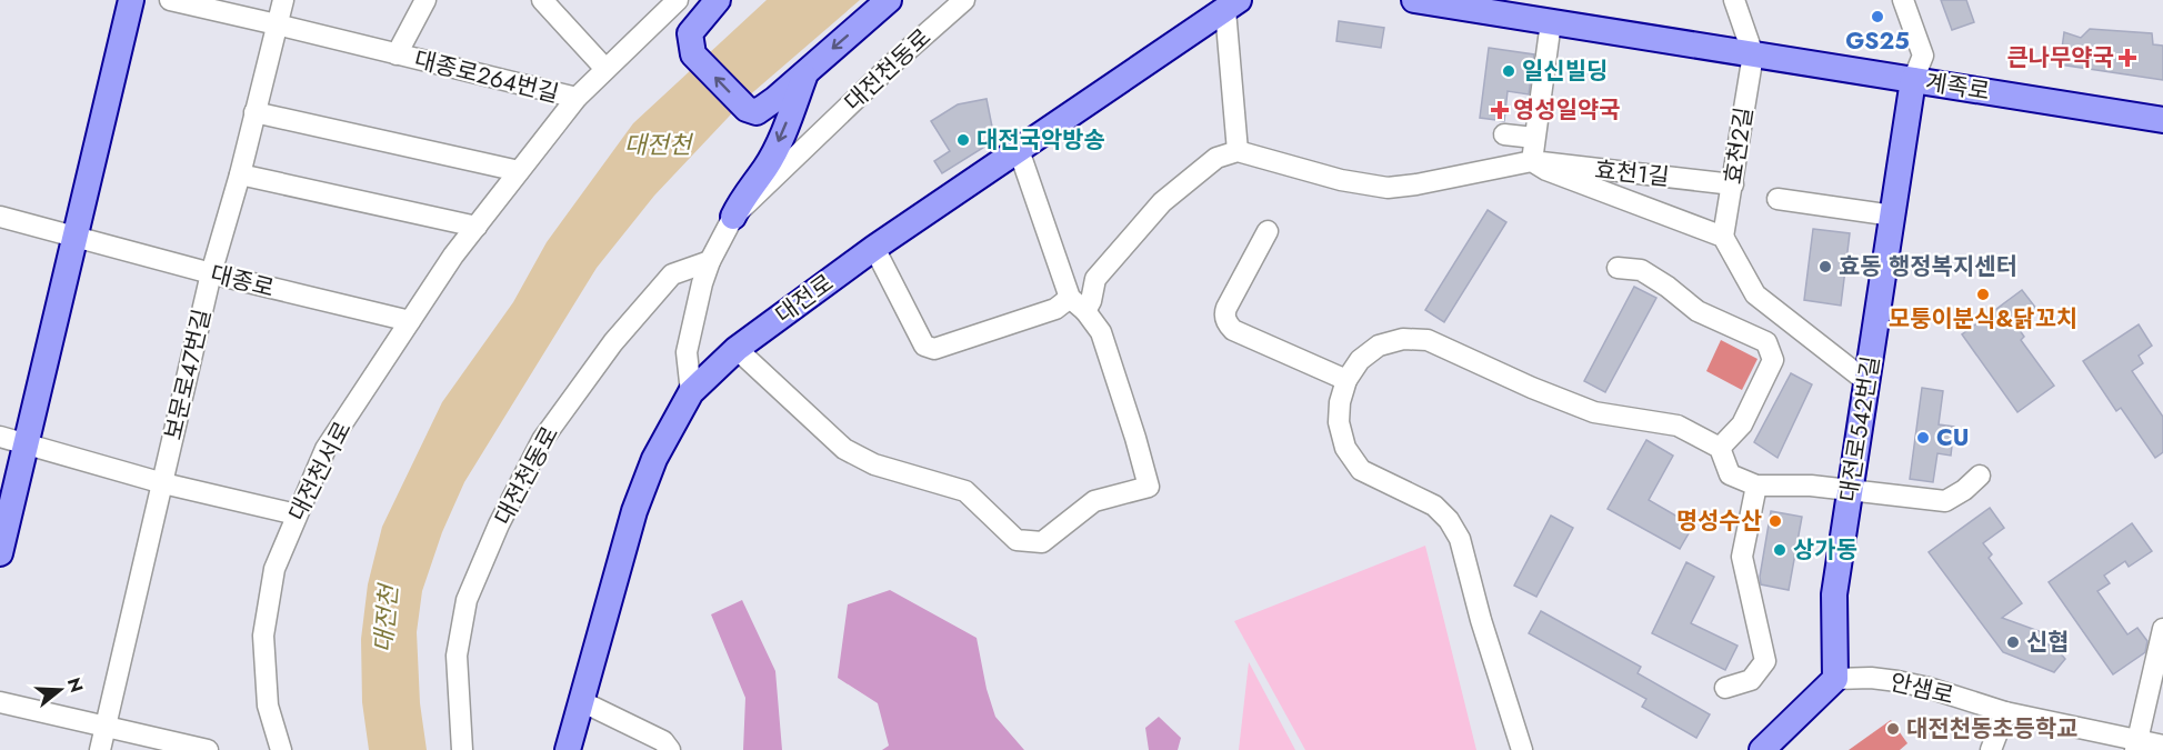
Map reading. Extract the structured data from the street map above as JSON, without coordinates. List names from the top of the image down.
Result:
{
  "streets": {
    "main road": ["계족로", "대전로", "대전로542번길"],
    "street": [
      "대전천동로",
      "대종로264번길",
      "효천2길",
      "효천1길",
      "대종로",
      "보문로47번길",
      "대전천서로",
      "안샘로"
    ]
  },
  "crossings": [
    ["대전천동로", "대전로"],
    ["대종로264번길", "보문로47번길"],
    ["대종로264번길", "대전천서로"],
    ["계족로", "효천2길"],
    ["계족로", "대전로542번길"],
    ["효천2길", "효천1길"],
    ["대종로", "보문로47번길"],
    ["대종로", "대전천서로"],
    ["대전로542번길", "안샘로"]
  ],
  "water": ["대전천"],
  "places": {
    "other": [
      "GS25",
      "일신빌딩",
      "대전국악방송",
      "효동 행정복지센터",
      "모퉁이분식&닭꼬치",
      "CU",
      "명성수산",
      "상가동",
      "신협",
      "대전천동초등학교"
    ],
    "health": ["큰나무약국", "영성일약국"]
  },
  "north": "right"
}
